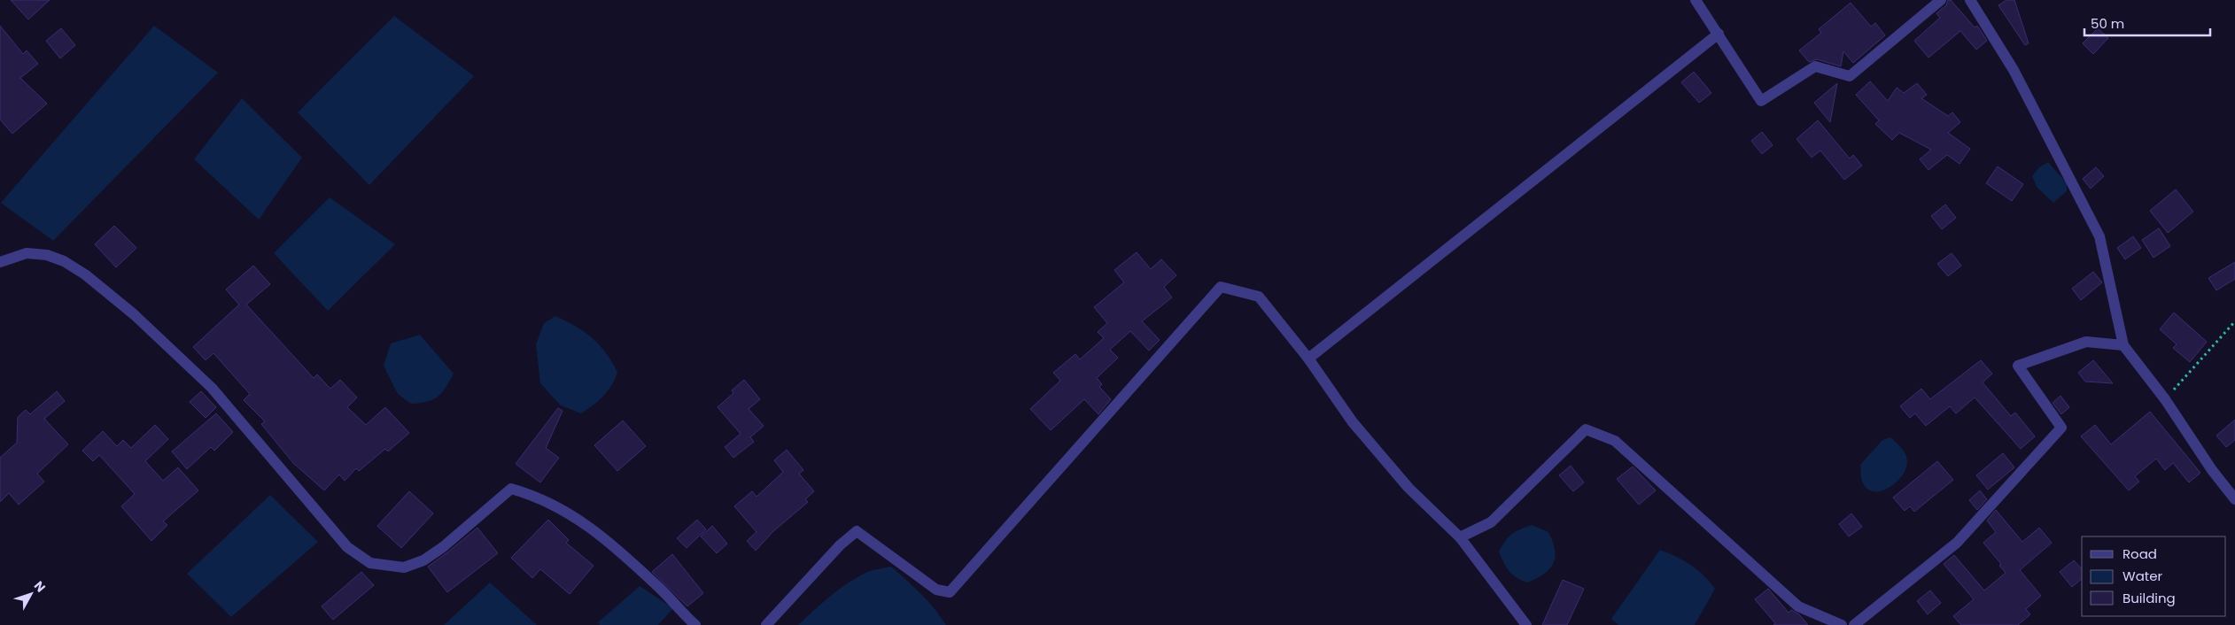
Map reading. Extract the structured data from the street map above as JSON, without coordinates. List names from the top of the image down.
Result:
{
  "legend": ["Road", "Water", "Building"],
  "scale_bar": "50 m",
  "north": "top right"
}
